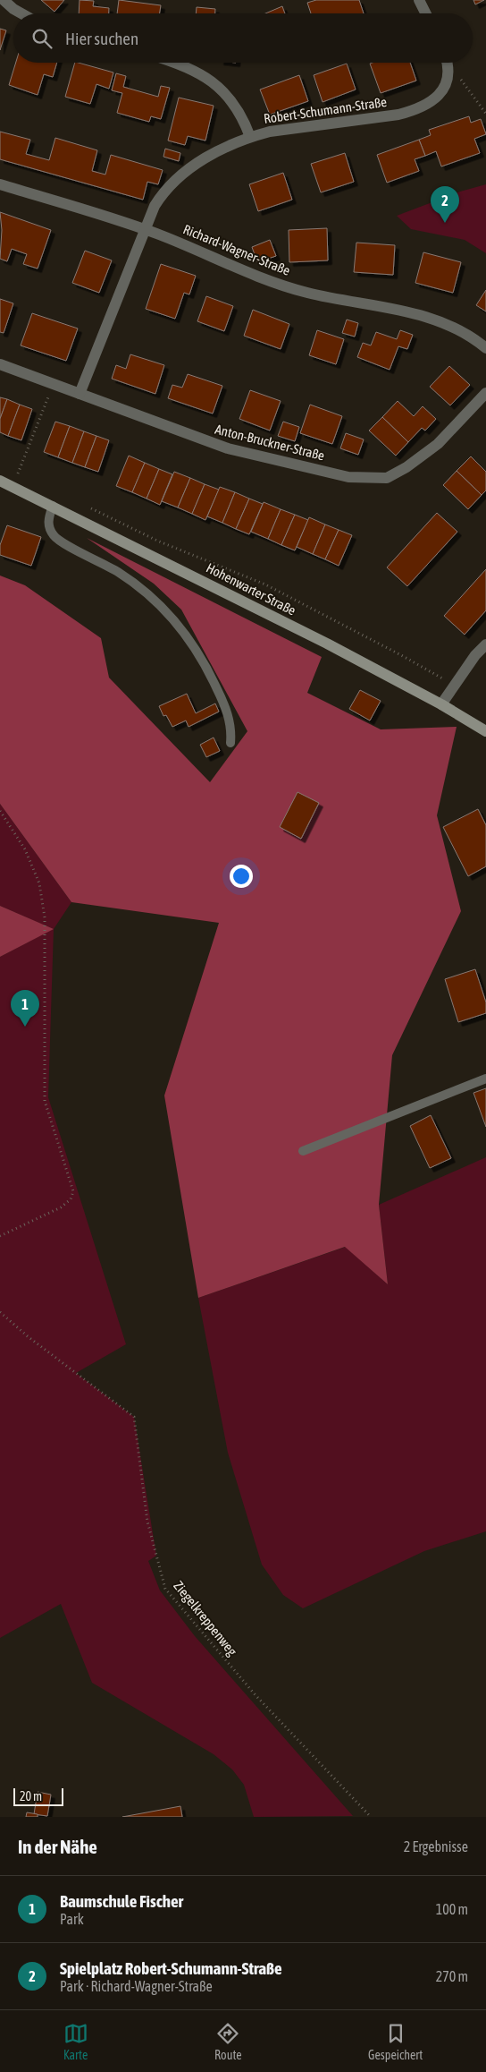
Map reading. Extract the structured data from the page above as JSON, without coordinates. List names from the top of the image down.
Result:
{
  "streets": {
    "street": [
      "Robert-Schumann-Straße",
      "Richard-Wagner-Straße",
      "Anton-Bruckner-Straße",
      "Hohenwarter Straße"
    ],
    "path": ["Ziegelkreppenweg"]
  },
  "crossings": [
    ["Robert-Schumann-Straße", "Richard-Wagner-Straße"],
    ["Robert-Schumann-Straße", "Anton-Bruckner-Straße"]
  ],
  "scale_bar": "20 m",
  "page": {
    "search": "Hier suchen",
    "pins": ["2", "1"],
    "scale": "20 m",
    "heading": ["In der Nähe", "2 Ergebnisse"],
    "list": [
      {
        "mark": "1",
        "name": "Baumschule Fischer",
        "note": "Park",
        "value": "100 m"
      },
      {
        "mark": "2",
        "name": "Spielplatz Robert-Schumann-Straße",
        "note": "Park · Richard-Wagner-Straße",
        "value": "270 m"
      }
    ],
    "nav": ["Karte", "Route", "Gespeichert"]
  }
}
